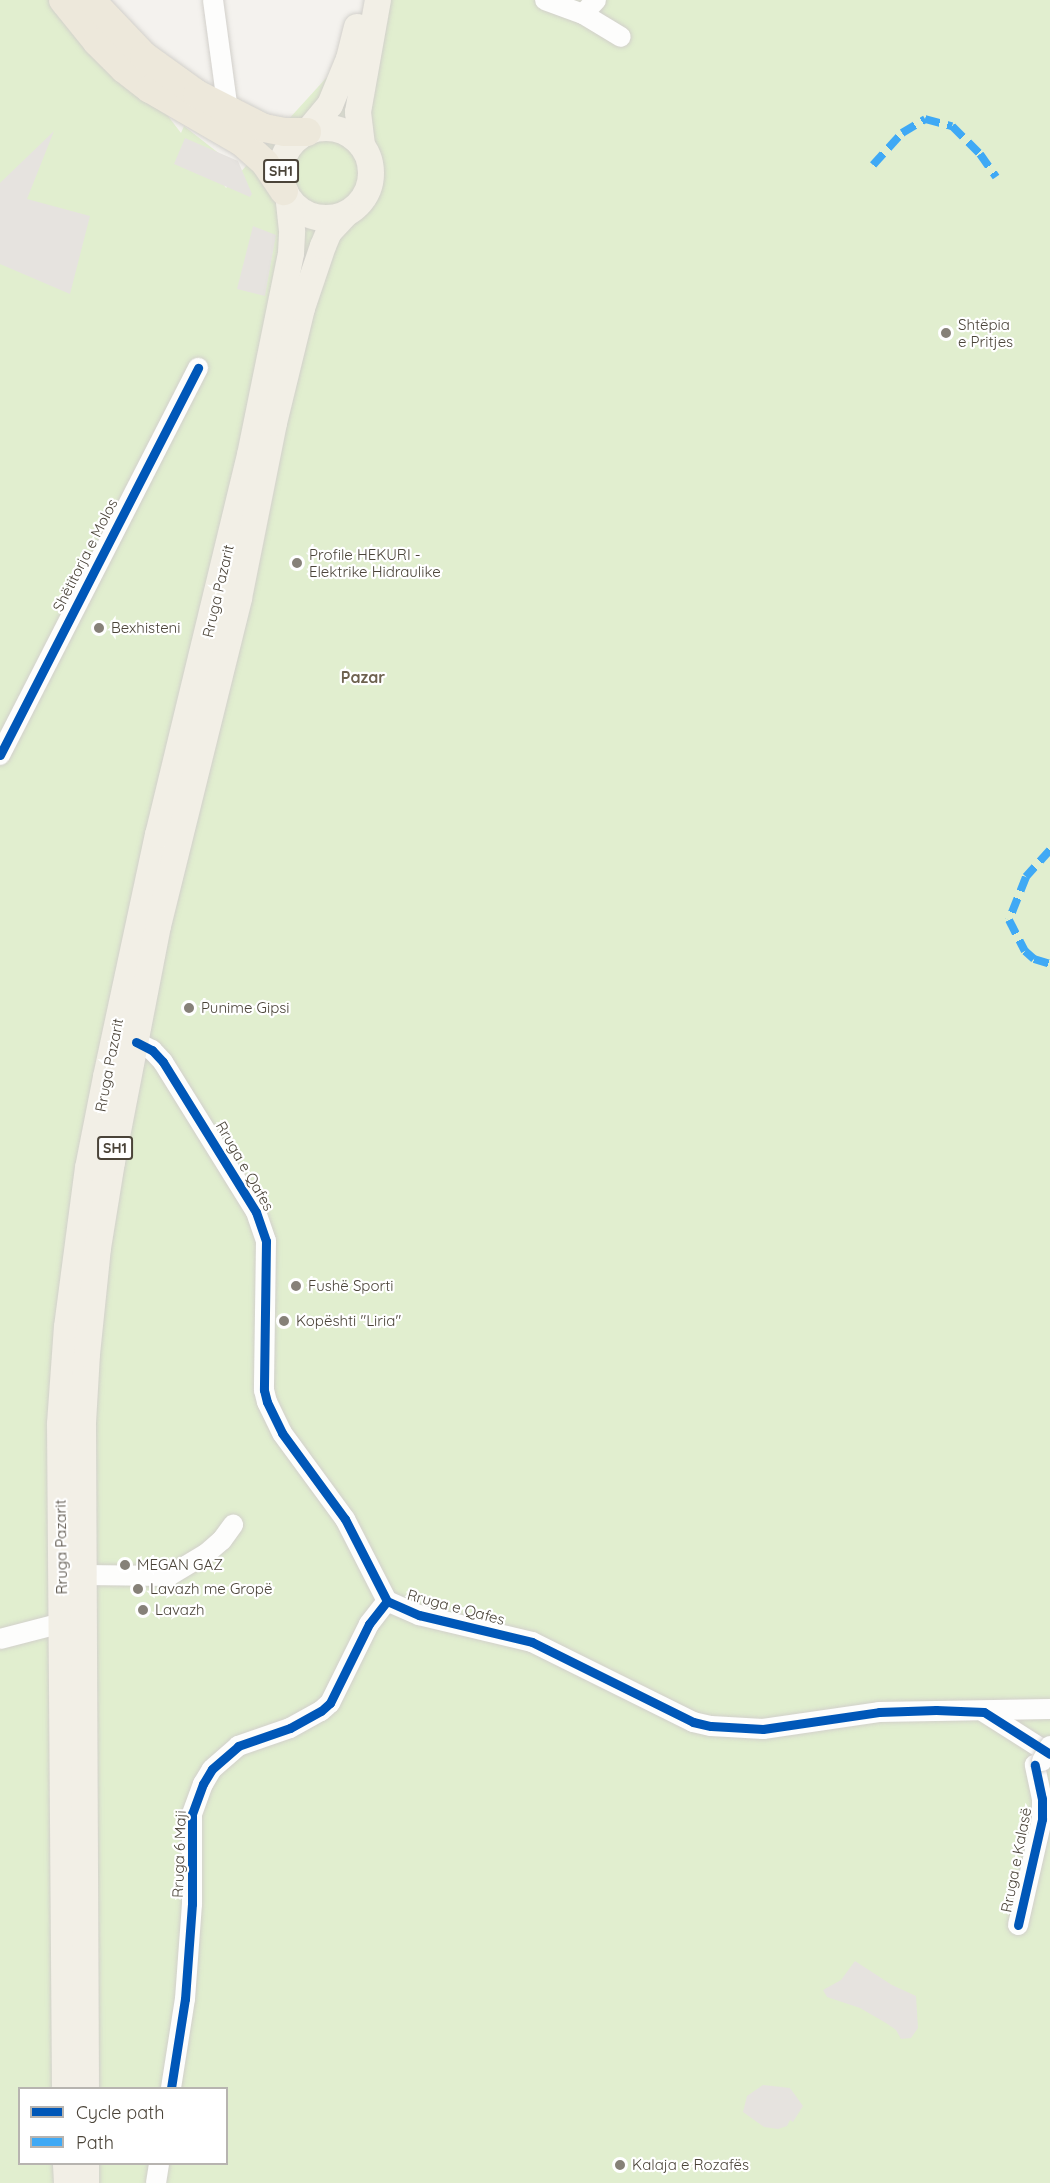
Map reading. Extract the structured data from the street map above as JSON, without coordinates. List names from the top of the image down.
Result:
{
  "streets": {
    "main road": ["SH1", "Rruga Pazarit"],
    "street": [
      "Shëtitorja e Molos",
      "Rruga e Qafes",
      "Rruga 6 Maji",
      "Rruga e Kalasë"
    ]
  },
  "crossings": [
    ["SH1", "Rruga Pazarit"],
    ["Rruga Pazarit", "Rruga e Qafes"],
    ["Rruga e Qafes", "Rruga 6 Maji"]
  ],
  "districts": ["Pazar"],
  "places": [
    "Shtëpia e Pritjes",
    "Profile HEKURI - Elektrike Hidraulike",
    "Bexhisteni",
    "Punime Gipsi",
    "Fushë Sporti",
    "Kopështi \"Liria\"",
    "MEGAN GAZ",
    "Lavazh me Gropë",
    "Lavazh",
    "Kalaja e Rozafës"
  ],
  "legend": ["Cycle path", "Path"]
}
